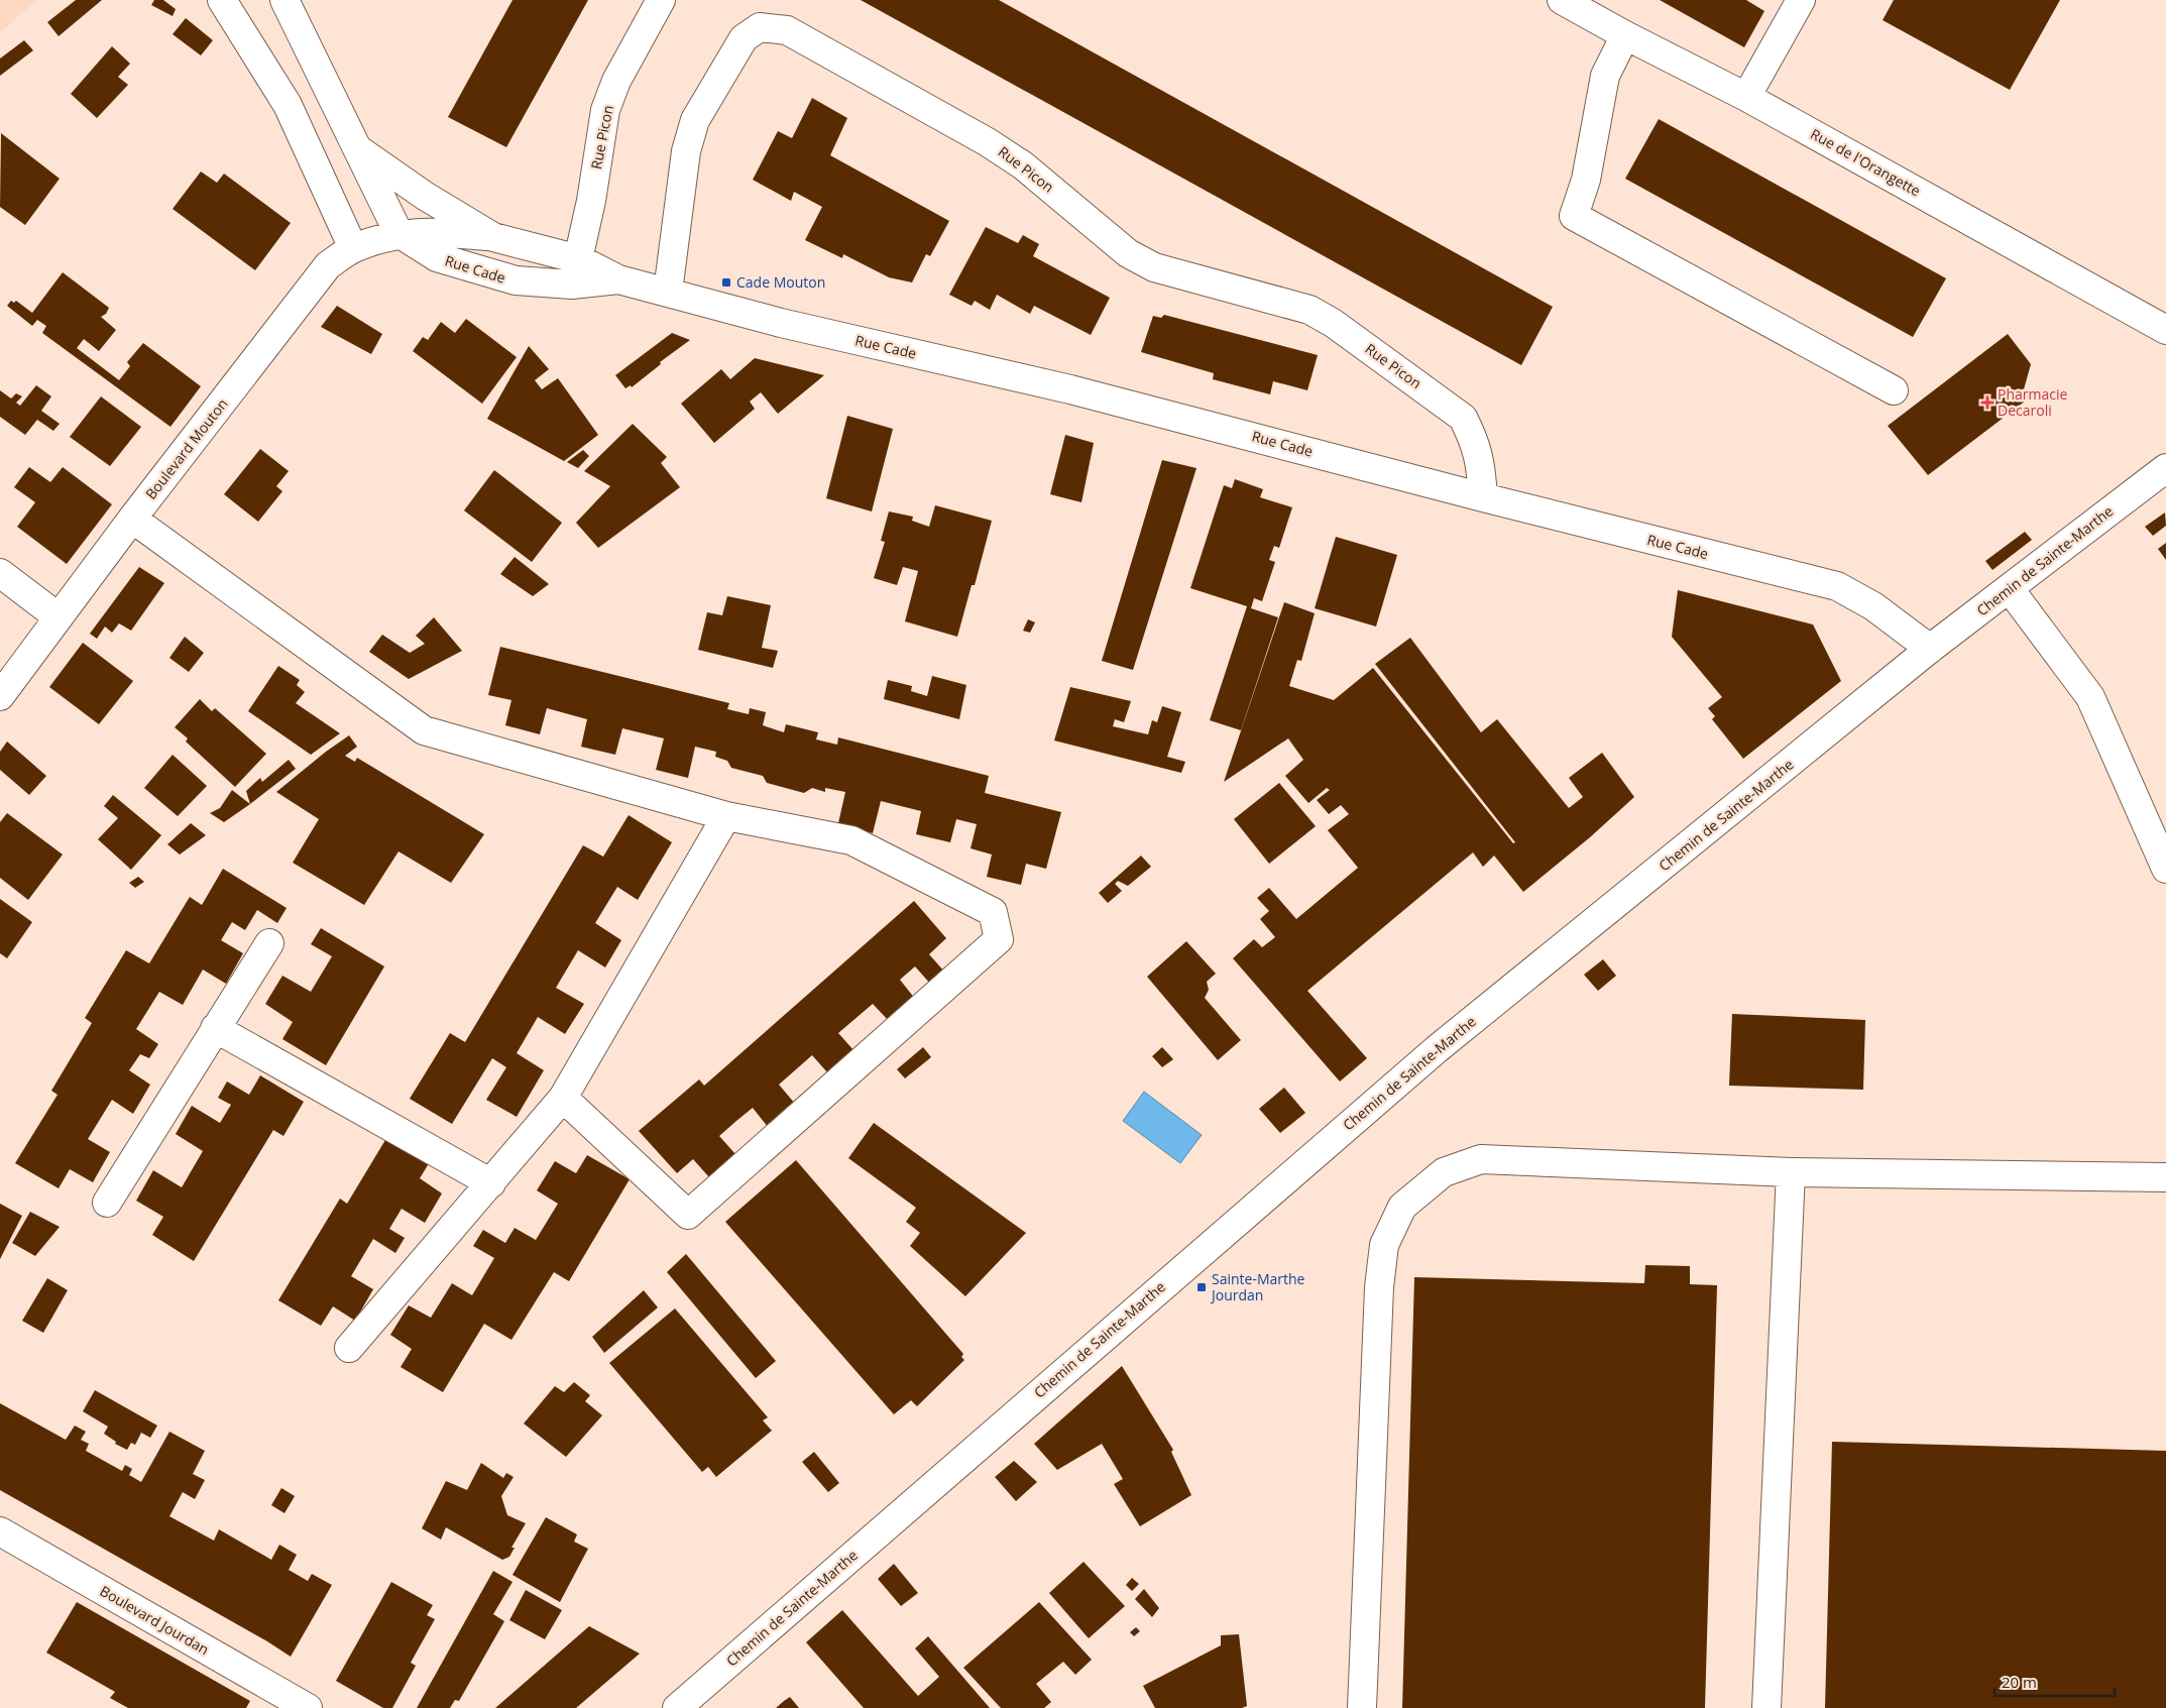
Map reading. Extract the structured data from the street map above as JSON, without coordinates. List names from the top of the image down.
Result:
{
  "streets": {
    "street": [
      "Rue Picon",
      "Rue de l'Orangette",
      "Rue Cade",
      "Boulevard Mouton",
      "Chemin de Sainte-Marthe",
      "Boulevard Jourdan"
    ]
  },
  "crossings": [
    ["Rue Picon", "Rue Cade"],
    ["Rue Cade", "Boulevard Mouton"],
    ["Rue Cade", "Chemin de Sainte-Marthe"]
  ],
  "places": {
    "transit": ["Cade Mouton", "Sainte-Marthe Jourdan"],
    "health": ["Pharmacie Decaroli"]
  },
  "scale_bar": "20 m"
}
